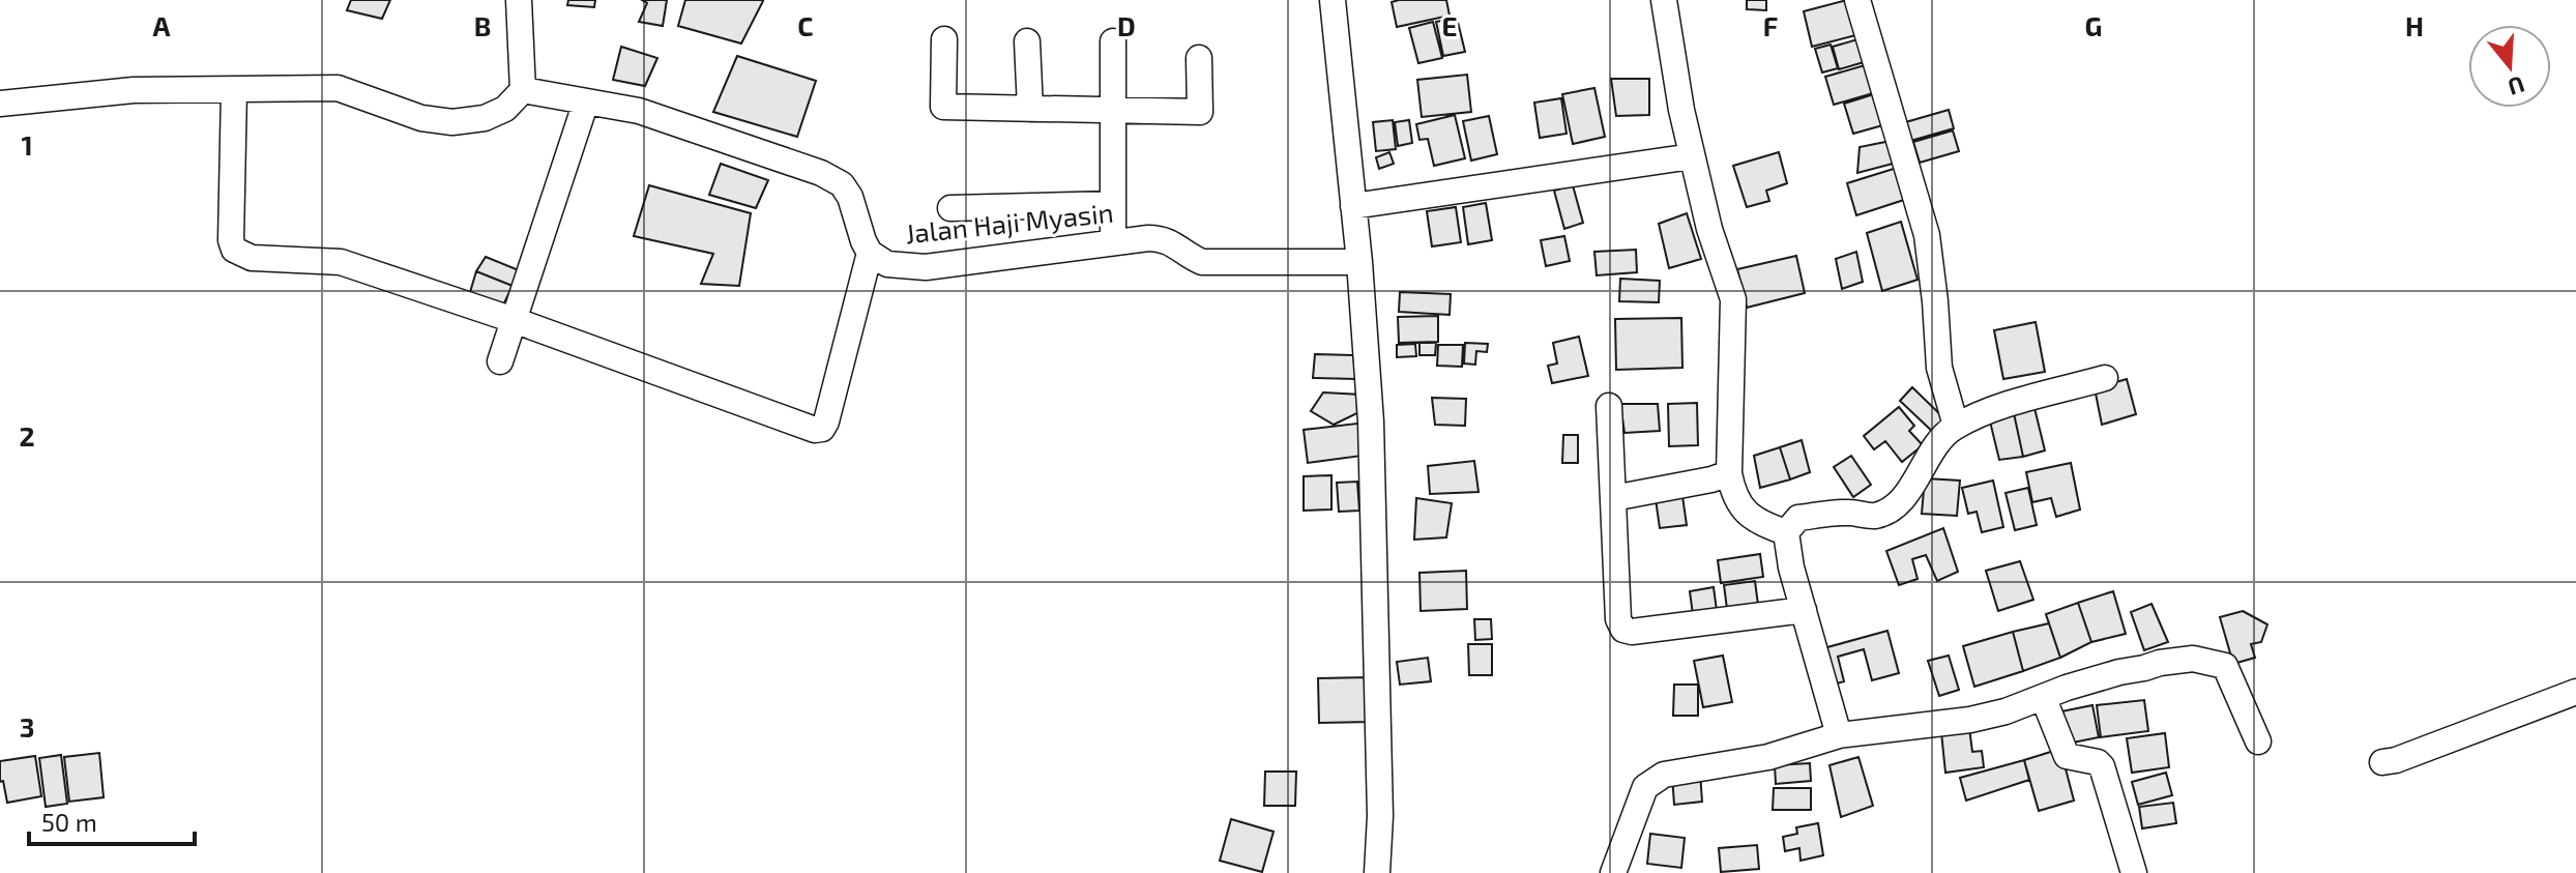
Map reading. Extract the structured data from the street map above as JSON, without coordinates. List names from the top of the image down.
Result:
{
  "streets": {
    "street": ["Jalan Haji Myasin"]
  },
  "scale_bar": "50 m",
  "north": "bottom",
  "grid": {
    "columns": [
      "A",
      "B",
      "C",
      "D",
      "E",
      "F",
      "G",
      "H"
    ],
    "rows": ["1", "2", "3"]
  }
}
